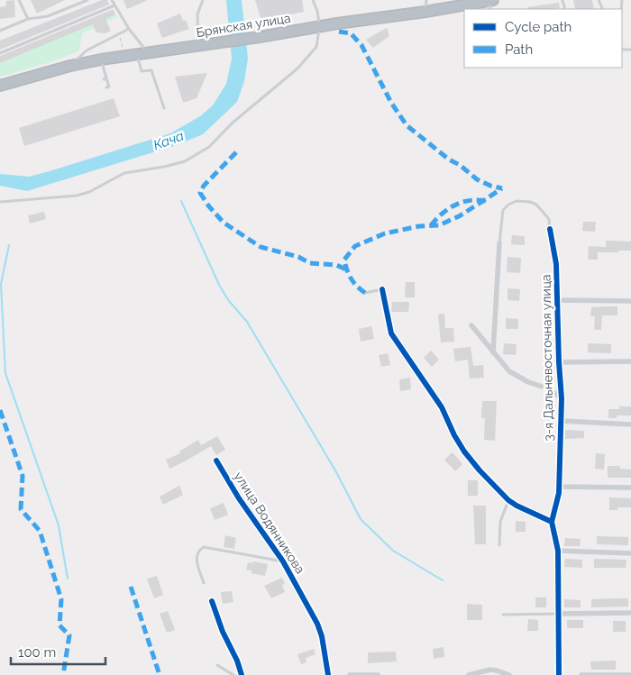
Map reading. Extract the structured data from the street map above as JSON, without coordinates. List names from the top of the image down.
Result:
{
  "streets": {
    "highway": ["Брянская улица"],
    "street": ["3-я Дальневосточная улица", "улица Водянникова"]
  },
  "water": ["Кача"],
  "legend": ["Cycle path", "Path"],
  "scale_bar": "100 m"
}
